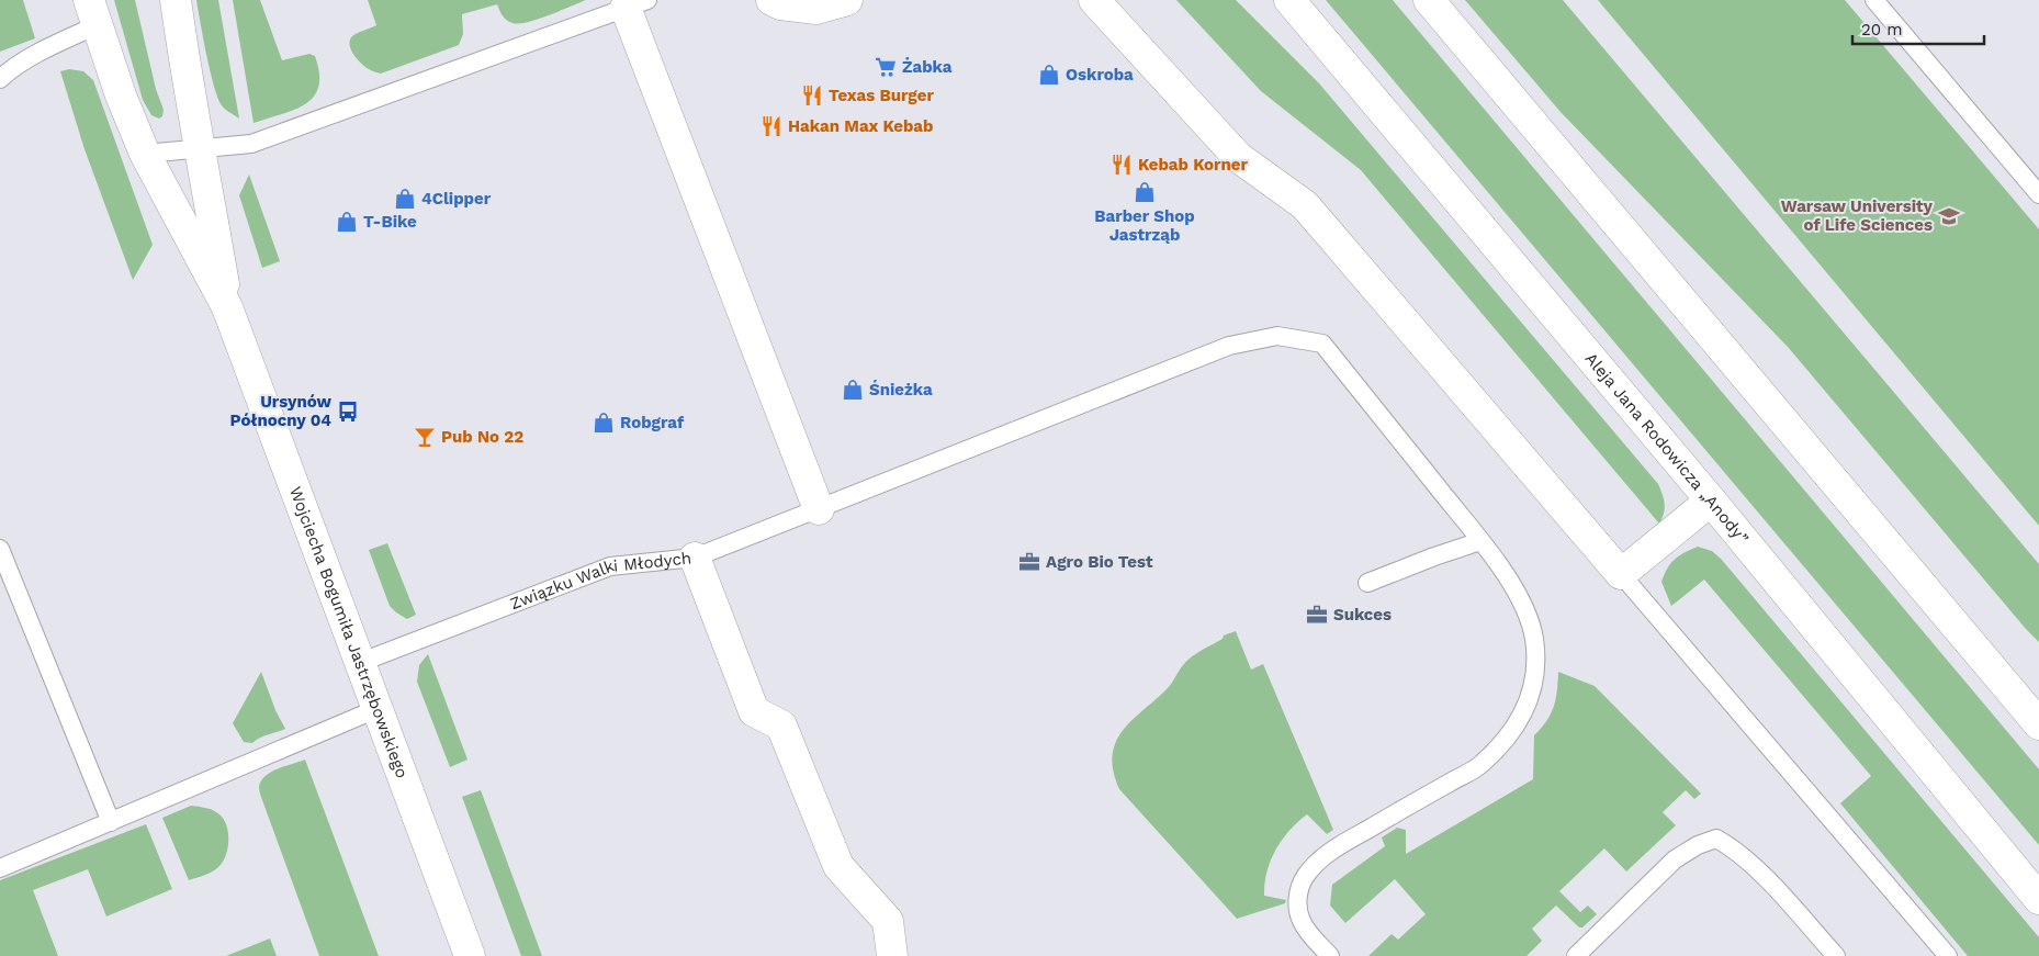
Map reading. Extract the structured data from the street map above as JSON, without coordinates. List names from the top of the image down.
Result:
{
  "streets": {
    "street": ["Aleja Jana Rodowicza „Anody”", "Związku Walki Młodych", "Wojciecha Bogumiła Jastrzębowskiego"]
  },
  "crossings": [
    ["Związku Walki Młodych", "Wojciecha Bogumiła Jastrzębowskiego"]
  ],
  "places": {
    "supermarket": ["Żabka"],
    "shop": [
      "Oskroba",
      "Barber Shop Jastrząb",
      "4Clipper",
      "T-Bike",
      "Śnieżka",
      "Robgraf"
    ],
    "restaurant": ["Texas Burger", "Hakan Max Kebab", "Kebab Korner"],
    "school or university": ["Warsaw University of Life Sciences"],
    "bus stop": ["Ursynów Północny 04"],
    "bar": ["Pub No 22"],
    "office": ["Agro Bio Test", "Sukces"]
  },
  "scale_bar": "20 m"
}
